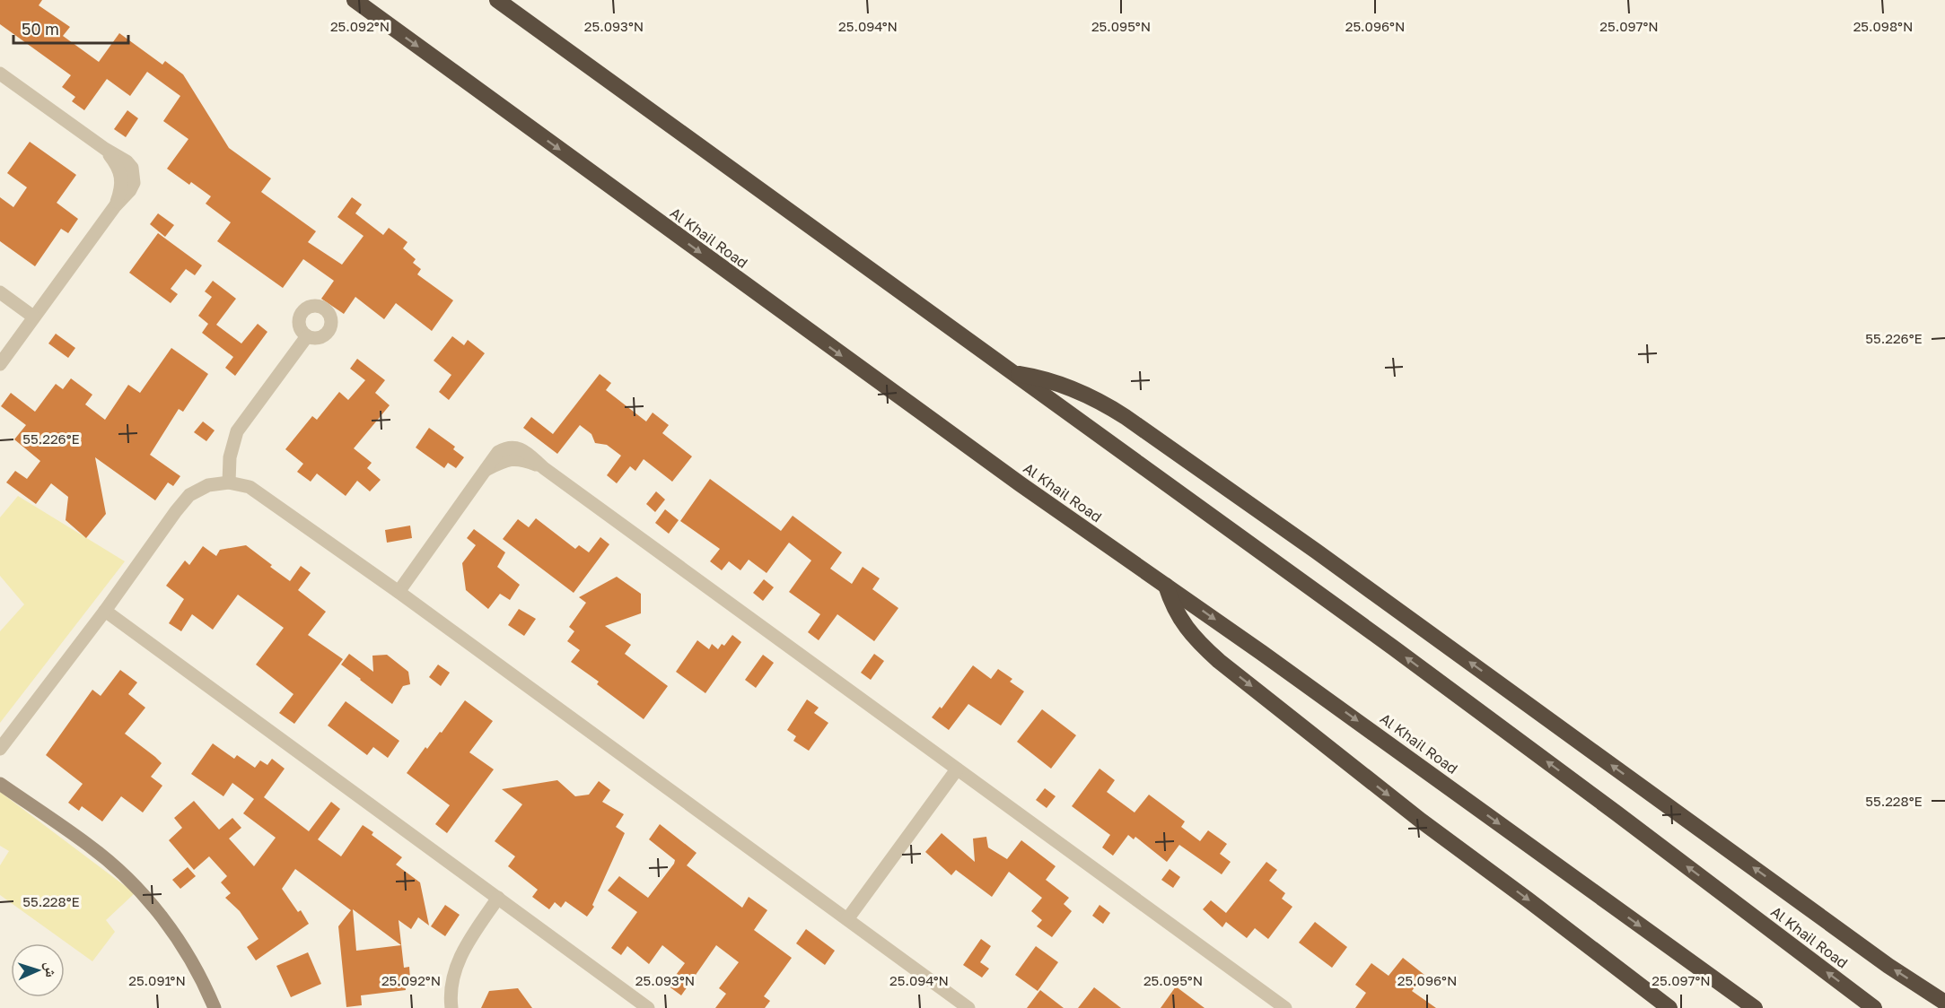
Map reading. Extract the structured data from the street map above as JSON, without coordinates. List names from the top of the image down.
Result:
{
  "streets": {
    "highway": ["Al Khail Road"]
  },
  "scale_bar": "50 m",
  "north": "right",
  "coordinates": [
    "25.092°N",
    "25.093°N",
    "25.094°N",
    "25.095°N",
    "25.096°N",
    "25.097°N",
    "25.098°N",
    "55.226°E",
    "55.228°E",
    "25.091°N"
  ]
}
